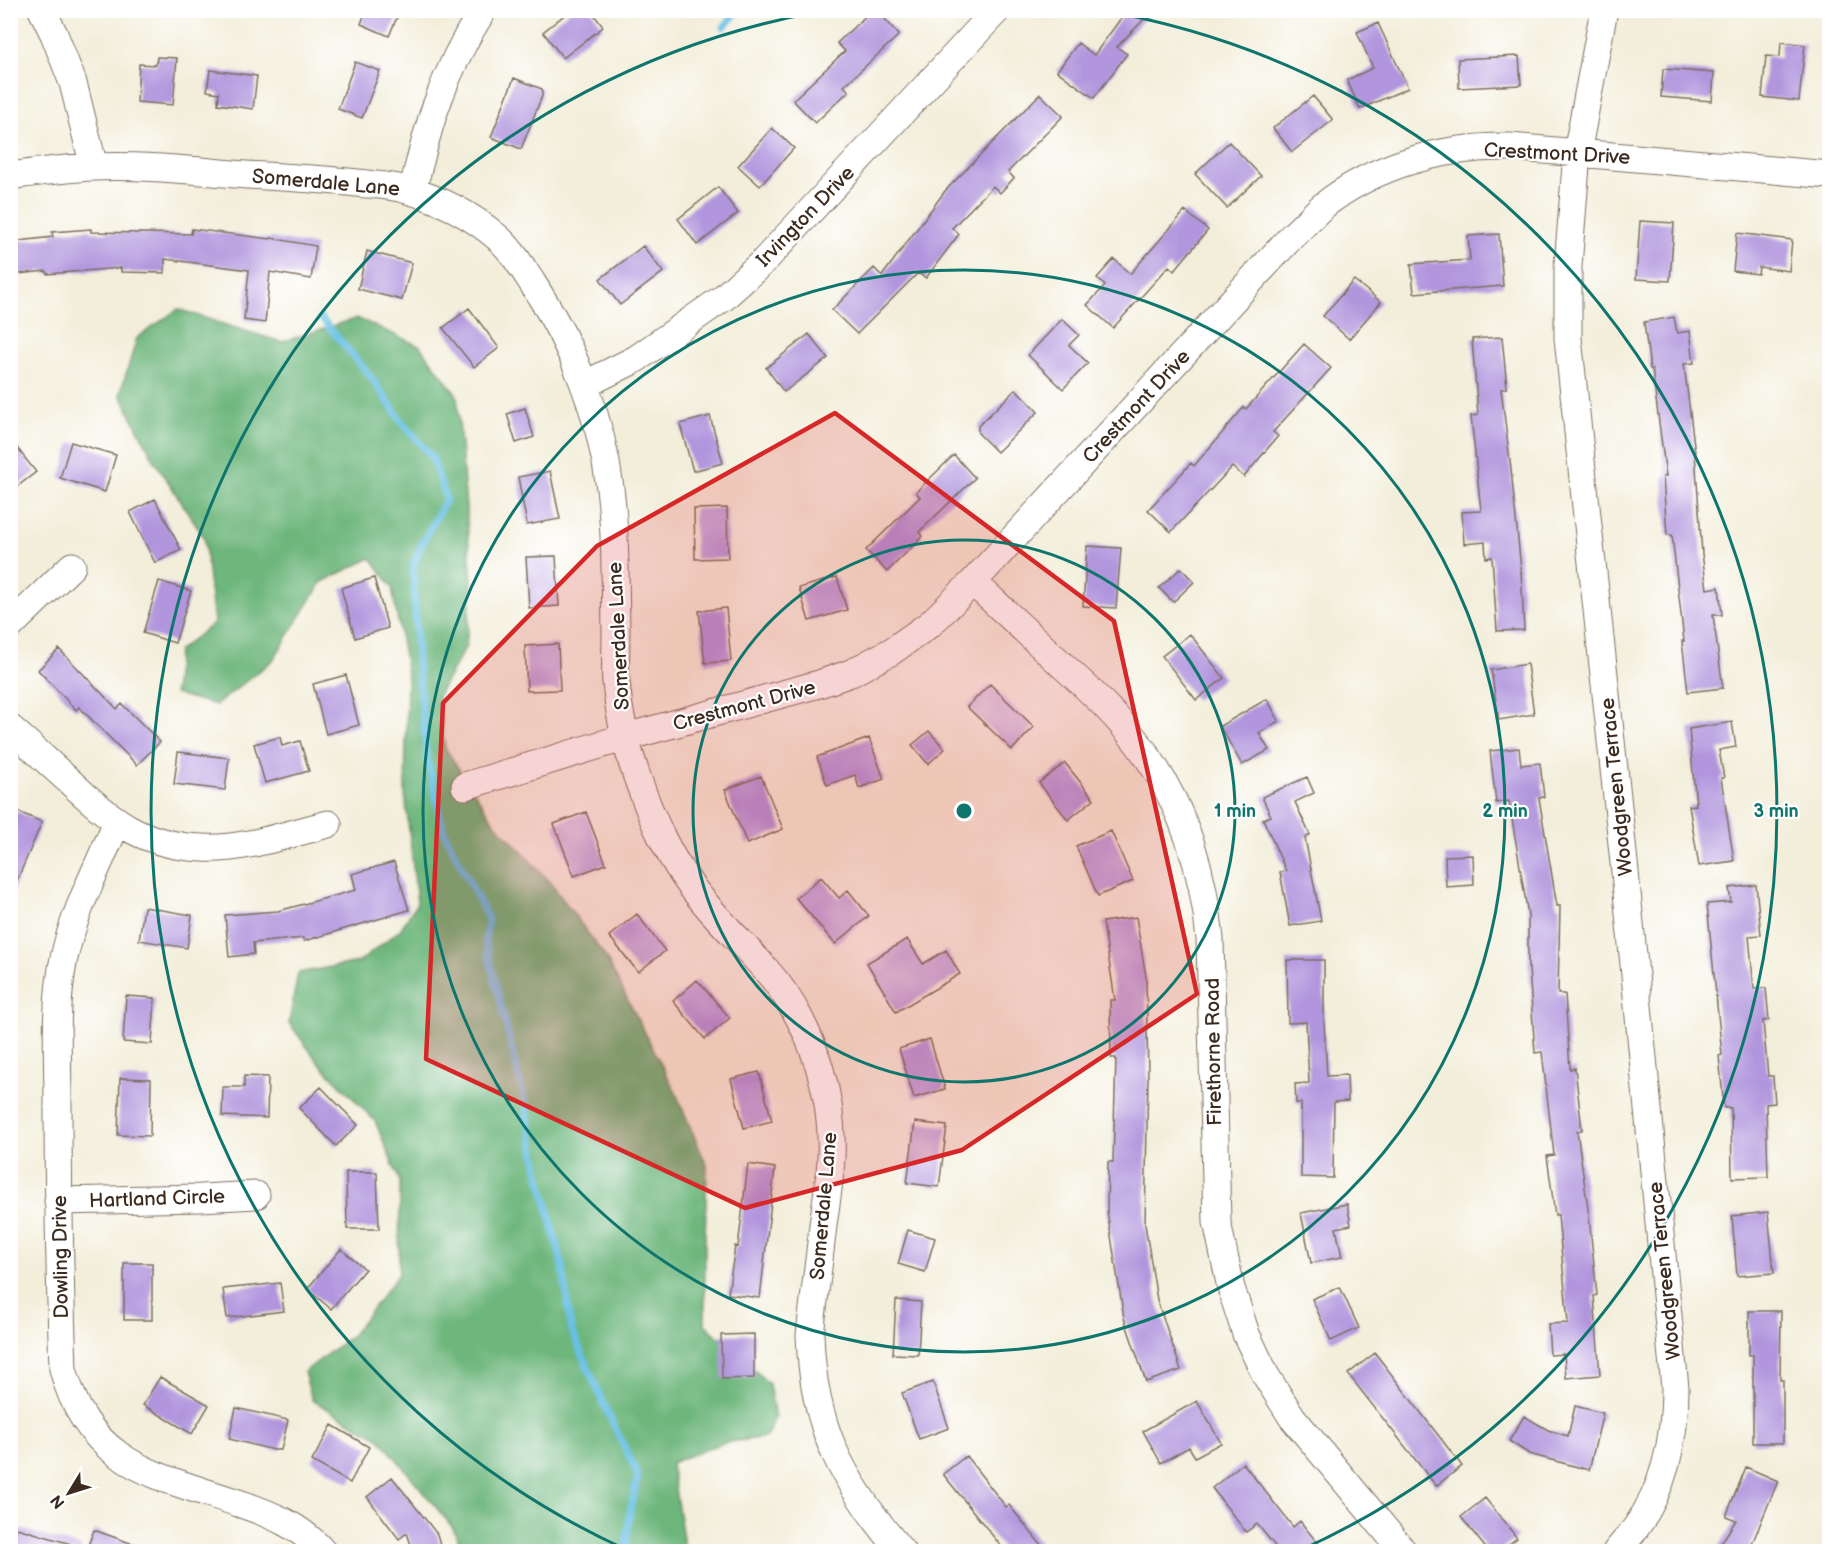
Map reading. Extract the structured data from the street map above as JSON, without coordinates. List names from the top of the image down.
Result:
{
  "streets": {
    "street": [
      "Crestmont Drive",
      "Somerdale Lane",
      "Irvington Drive",
      "Woodgreen Terrace",
      "Firethorne Road",
      "Hartland Circle",
      "Dowling Drive"
    ]
  },
  "crossings": [
    ["Crestmont Drive", "Somerdale Lane"],
    ["Crestmont Drive", "Woodgreen Terrace"],
    ["Crestmont Drive", "Firethorne Road"],
    ["Somerdale Lane", "Irvington Drive"],
    ["Hartland Circle", "Dowling Drive"]
  ],
  "north": "bottom left",
  "rings": ["1 min", "2 min", "3 min"]
}
